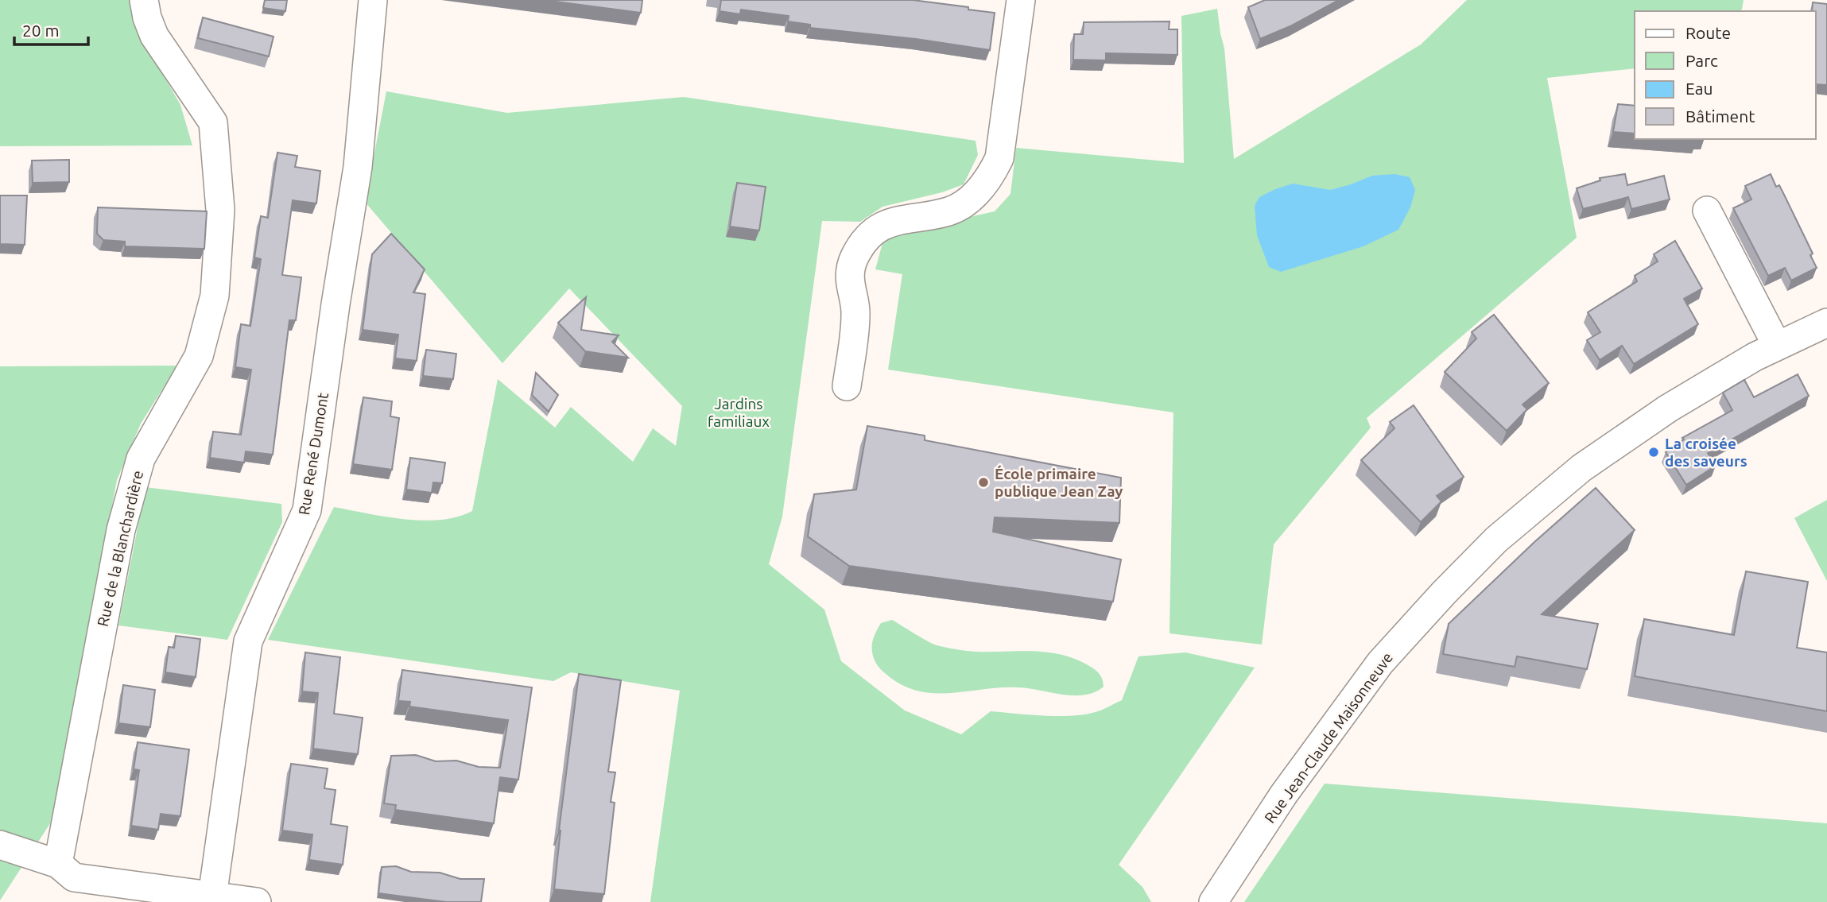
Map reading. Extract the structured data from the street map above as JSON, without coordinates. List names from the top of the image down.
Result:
{
  "streets": {
    "street": ["Rue René Dumont", "Rue de la Blanchardière", "Rue Jean-Claude Maisonneuve"]
  },
  "parks": ["Jardins familiaux"],
  "places": ["La croisée des saveurs", "École primaire publique Jean Zay"],
  "legend": [
    "Route",
    "Parc",
    "Eau",
    "Bâtiment"
  ],
  "scale_bar": "20 m"
}
